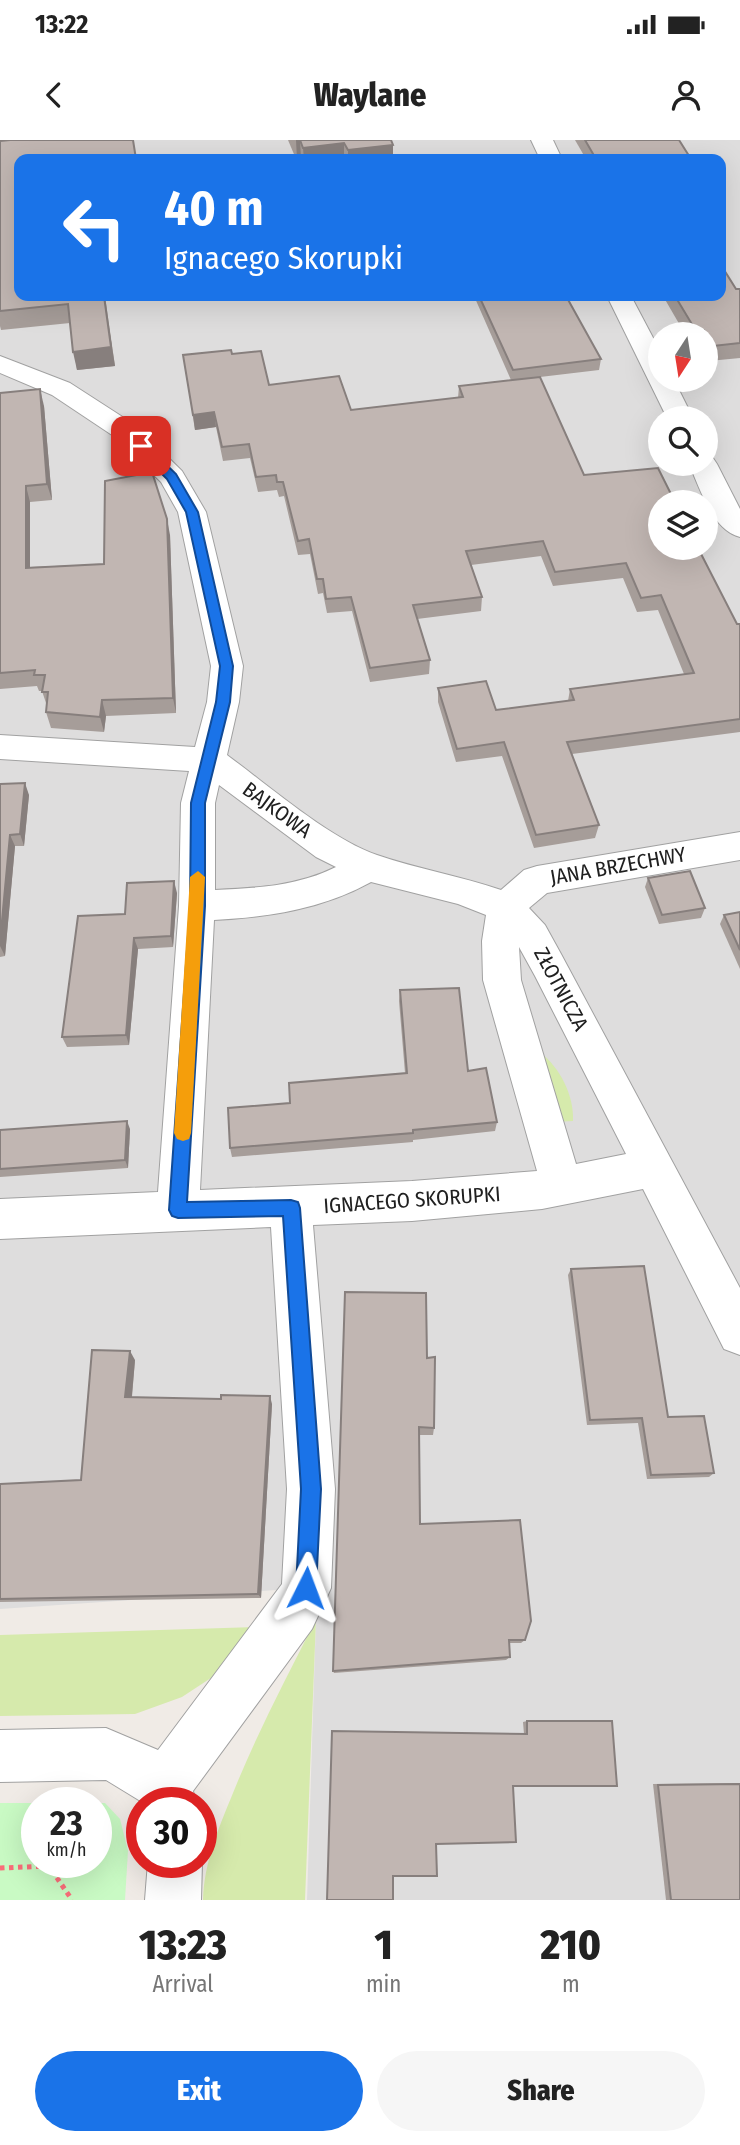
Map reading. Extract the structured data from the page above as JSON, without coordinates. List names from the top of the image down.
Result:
{
  "streets": {
    "street": [
      "BAJKOWA",
      "JANA BRZECHWY",
      "ZŁOTNICZA",
      "IGNACEGO SKORUPKI"
    ]
  },
  "crossings": [
    ["BAJKOWA", "JANA BRZECHWY"],
    ["BAJKOWA", "ZŁOTNICZA"],
    ["JANA BRZECHWY", "ZŁOTNICZA"],
    ["ZŁOTNICZA", "IGNACEGO SKORUPKI"]
  ],
  "north": "bottom",
  "page": {
    "status": "13:22",
    "header": "Waylane",
    "turn": ["40 m", "Ignacego Skorupki"],
    "speed": "23 km/h",
    "limit": "30",
    "eta": [
      "13:23",
      "Arrival",
      "1",
      "min",
      "210",
      "m"
    ],
    "buttons": ["Exit", "Share"]
  }
}
